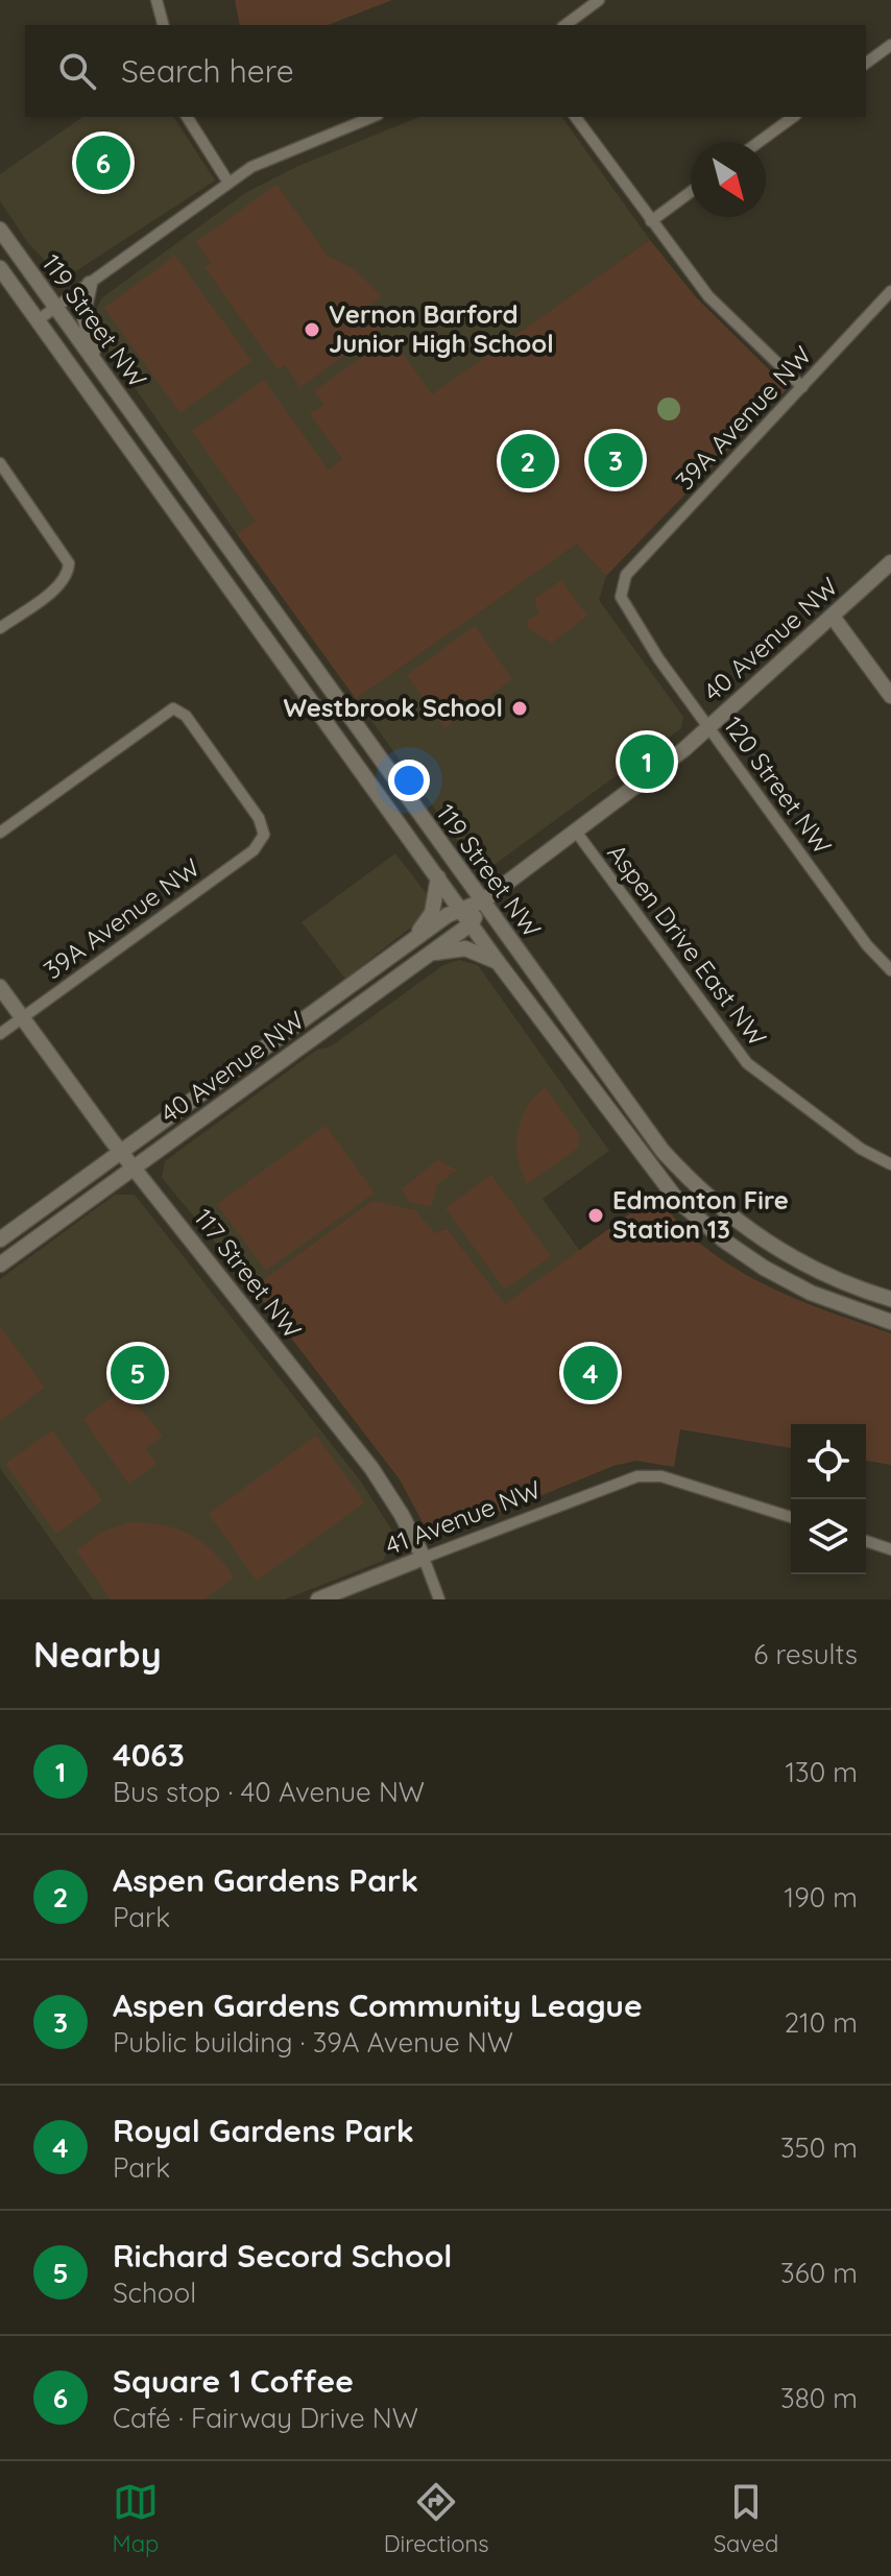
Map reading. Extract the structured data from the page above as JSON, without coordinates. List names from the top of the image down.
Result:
{
  "streets": {
    "main road": [
      "119 Street NW",
      "40 Avenue NW",
      "117 Street NW",
      "41 Avenue NW"
    ],
    "street": ["39A Avenue NW", "120 Street NW", "Aspen Drive East NW"]
  },
  "crossings": [
    ["119 Street NW", "40 Avenue NW"],
    ["39A Avenue NW", "120 Street NW"],
    ["39A Avenue NW", "117 Street NW"],
    ["40 Avenue NW", "120 Street NW"],
    ["40 Avenue NW", "Aspen Drive East NW"],
    ["40 Avenue NW", "117 Street NW"],
    ["117 Street NW", "41 Avenue NW"]
  ],
  "places": ["Vernon Barford Junior High School", "Westbrook School", "Edmonton Fire Station 13"],
  "north": "bottom right",
  "page": {
    "search": "Search here",
    "pins": [
      "6",
      "3",
      "2",
      "1",
      "4",
      "5"
    ],
    "heading": ["Nearby", "6 results"],
    "list": [
      {
        "mark": "1",
        "name": "4063",
        "note": "Bus stop · 40 Avenue NW",
        "value": "130 m"
      },
      {
        "mark": "2",
        "name": "Aspen Gardens Park",
        "note": "Park",
        "value": "190 m"
      },
      {
        "mark": "3",
        "name": "Aspen Gardens Community League",
        "note": "Public building · 39A Avenue NW",
        "value": "210 m"
      },
      {
        "mark": "4",
        "name": "Royal Gardens Park",
        "note": "Park",
        "value": "350 m"
      },
      {
        "mark": "5",
        "name": "Richard Secord School",
        "note": "School",
        "value": "360 m"
      },
      {
        "mark": "6",
        "name": "Square 1 Coffee",
        "note": "Café · Fairway Drive NW",
        "value": "380 m"
      }
    ],
    "nav": ["Map", "Directions", "Saved"]
  }
}
